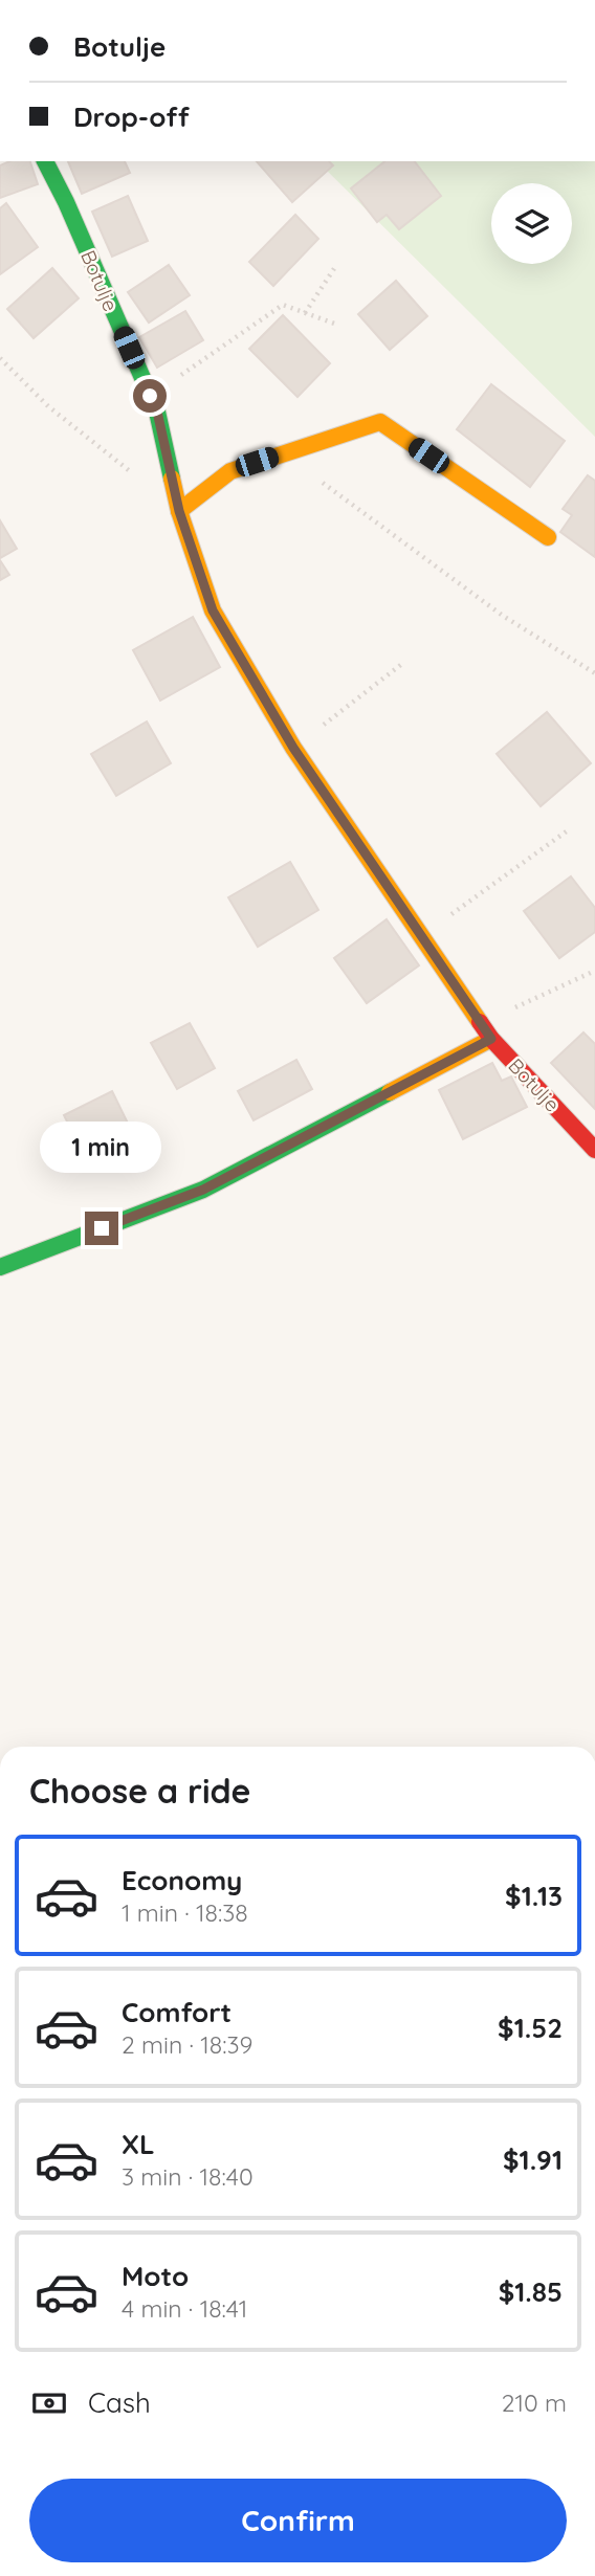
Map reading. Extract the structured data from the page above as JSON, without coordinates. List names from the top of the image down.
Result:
{
  "streets": {
    "street": ["Botulje"]
  },
  "page": {
    "banner": ["Botulje", "Drop-off"],
    "bubble": "1 min",
    "heading": "Choose a ride",
    "list": [
      {
        "name": "Economy",
        "note": "1 min · 18:38",
        "value": "$1.13"
      },
      {
        "name": "Comfort",
        "note": "2 min · 18:39",
        "value": "$1.52"
      },
      {
        "name": "XL",
        "note": "3 min · 18:40",
        "value": "$1.91"
      },
      {
        "name": "Moto",
        "note": "4 min · 18:41",
        "value": "$1.85"
      }
    ],
    "pay": ["Cash", "210 m"],
    "buttons": "Confirm"
  }
}
